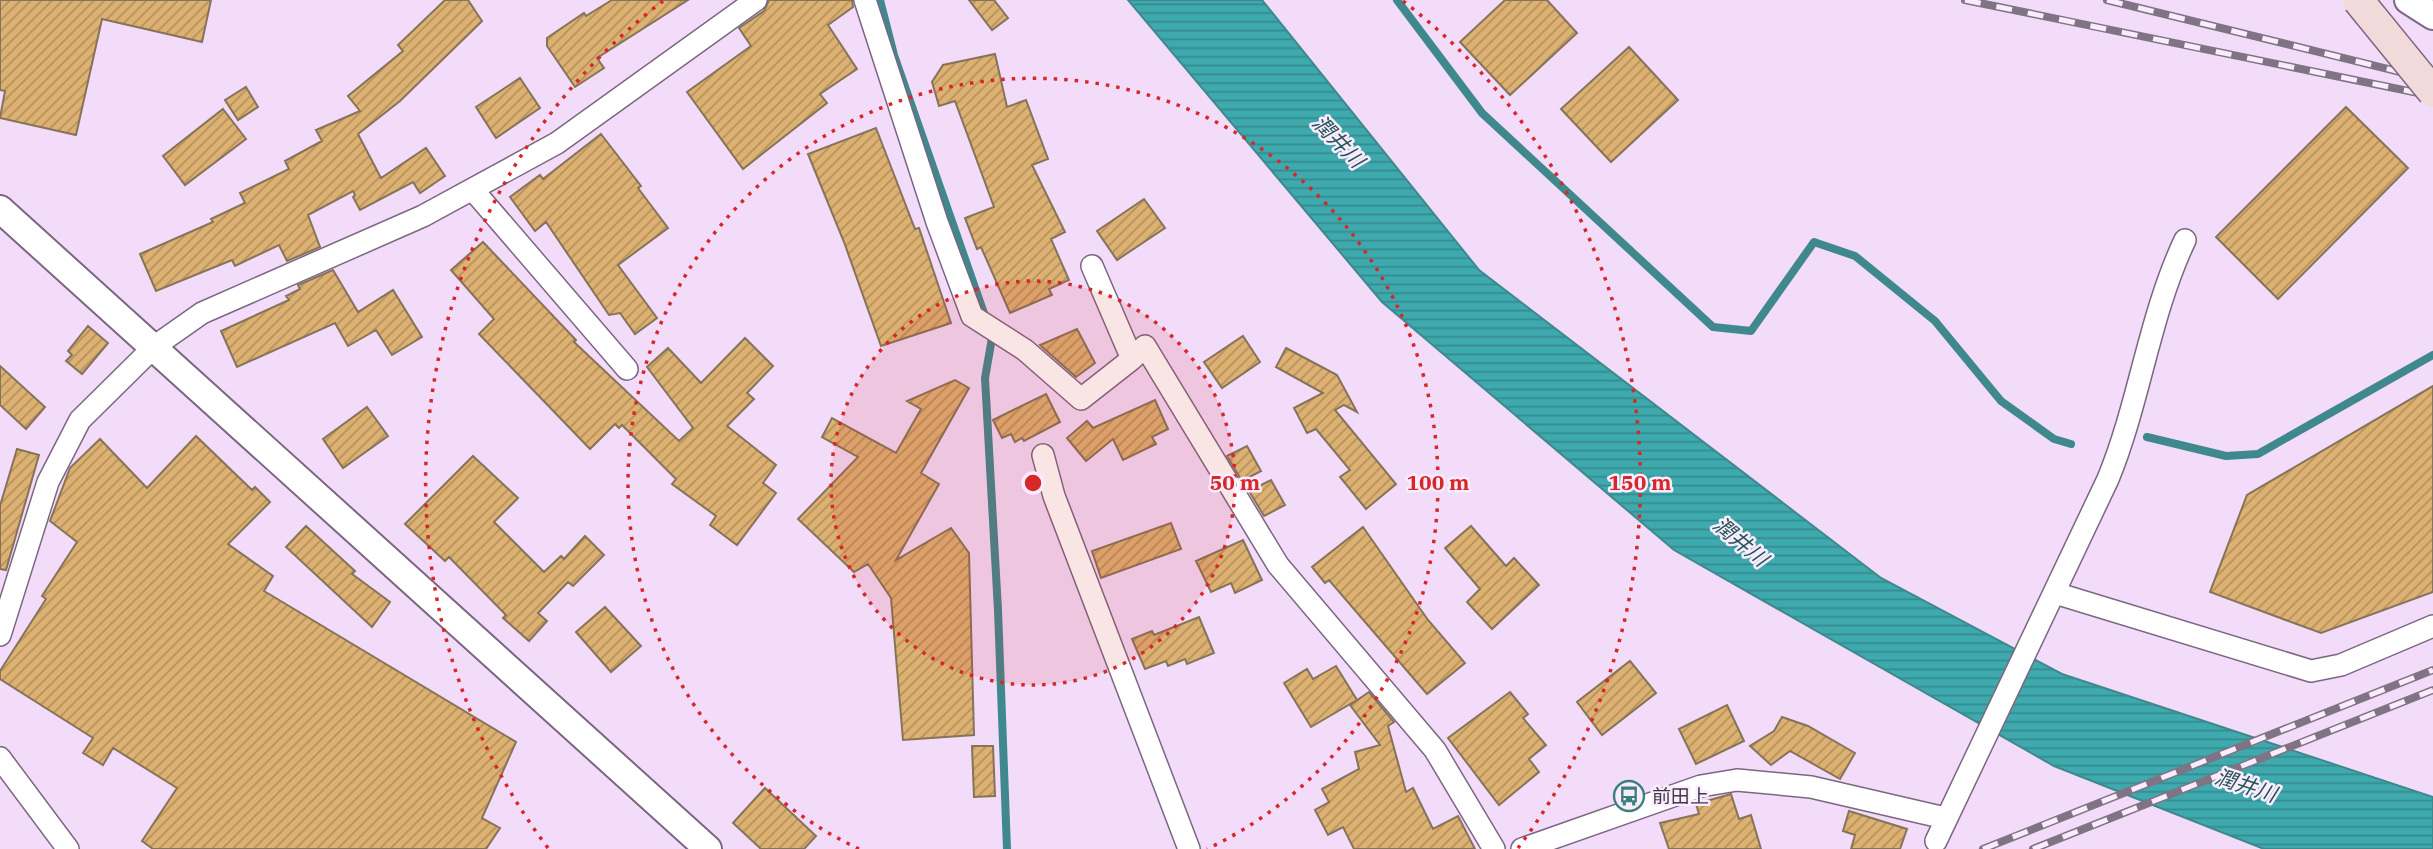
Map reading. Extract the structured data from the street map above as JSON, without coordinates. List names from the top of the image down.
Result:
{
  "water": ["潤井川"],
  "places": {
    "bus stop": ["前田上"]
  },
  "rings": ["50 m", "100 m", "150 m"]
}
